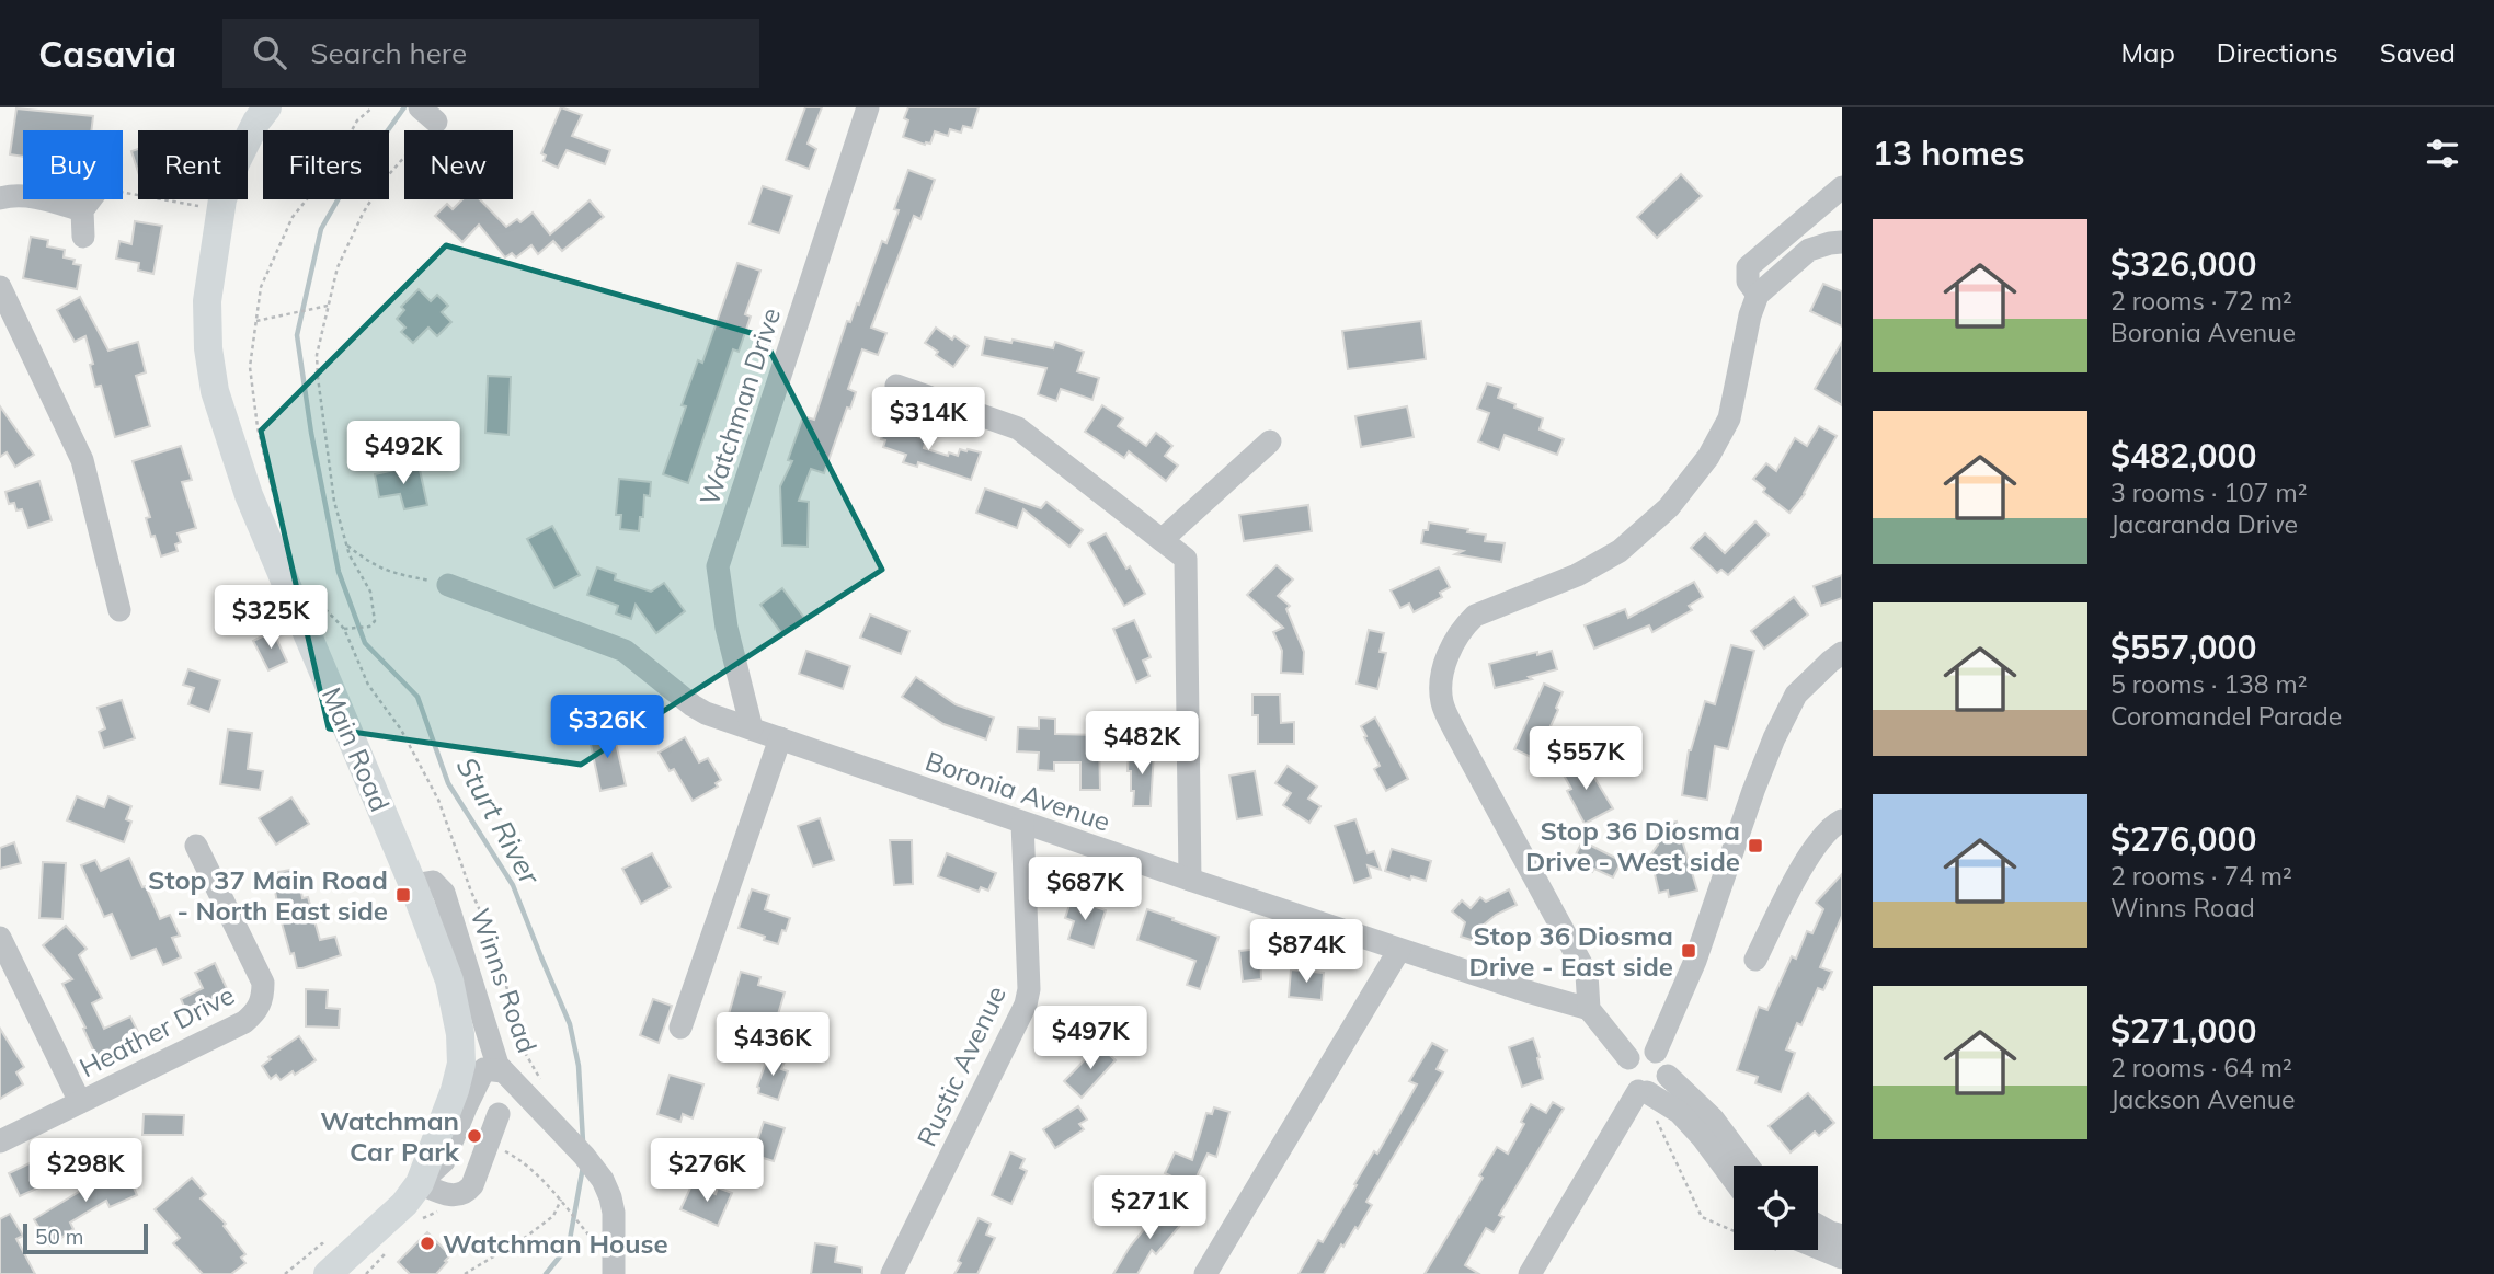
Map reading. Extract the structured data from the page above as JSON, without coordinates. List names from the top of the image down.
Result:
{
  "streets": {
    "main road": ["Main Road"],
    "street": [
      "Watchman Drive",
      "Boronia Avenue",
      "Winns Road",
      "Heather Drive",
      "Rustic Avenue"
    ]
  },
  "crossings": [
    ["Watchman Drive", "Boronia Avenue"],
    ["Main Road", "Winns Road"],
    ["Boronia Avenue", "Rustic Avenue"]
  ],
  "water": ["Sturt River"],
  "places": {
    "transit": ["Stop 36 Diosma Drive - West side", "Stop 37 Main Road - North East side", "Stop 36 Diosma Drive - East side"],
    "other": ["Watchman Car Park", "Watchman House"]
  },
  "scale_bar": "50 m",
  "page": {
    "header": "Casavia",
    "search": "Search here",
    "nav": ["Map", "Directions", "Saved"],
    "heading": "13 homes",
    "chip": [
      "Buy",
      "Rent",
      "Filters",
      "New"
    ],
    "list": [
      {
        "name": "$326,000",
        "note": "2 rooms · 72 m² · Boronia Avenue"
      },
      {
        "name": "$482,000",
        "note": "3 rooms · 107 m² · Jacaranda Drive"
      },
      {
        "name": "$557,000",
        "note": "5 rooms · 138 m² · Coromandel Parade"
      },
      {
        "name": "$276,000",
        "note": "2 rooms · 74 m² · Winns Road"
      },
      {
        "name": "$271,000",
        "note": "2 rooms · 64 m² · Jackson Avenue"
      }
    ],
    "price": [
      "$314K",
      "$492K",
      "$325K",
      "$326K",
      "$482K",
      "$557K",
      "$687K",
      "$874K",
      "$497K",
      "$436K",
      "$298K",
      "$276K",
      "$271K"
    ],
    "scale": "50 m"
  }
}
